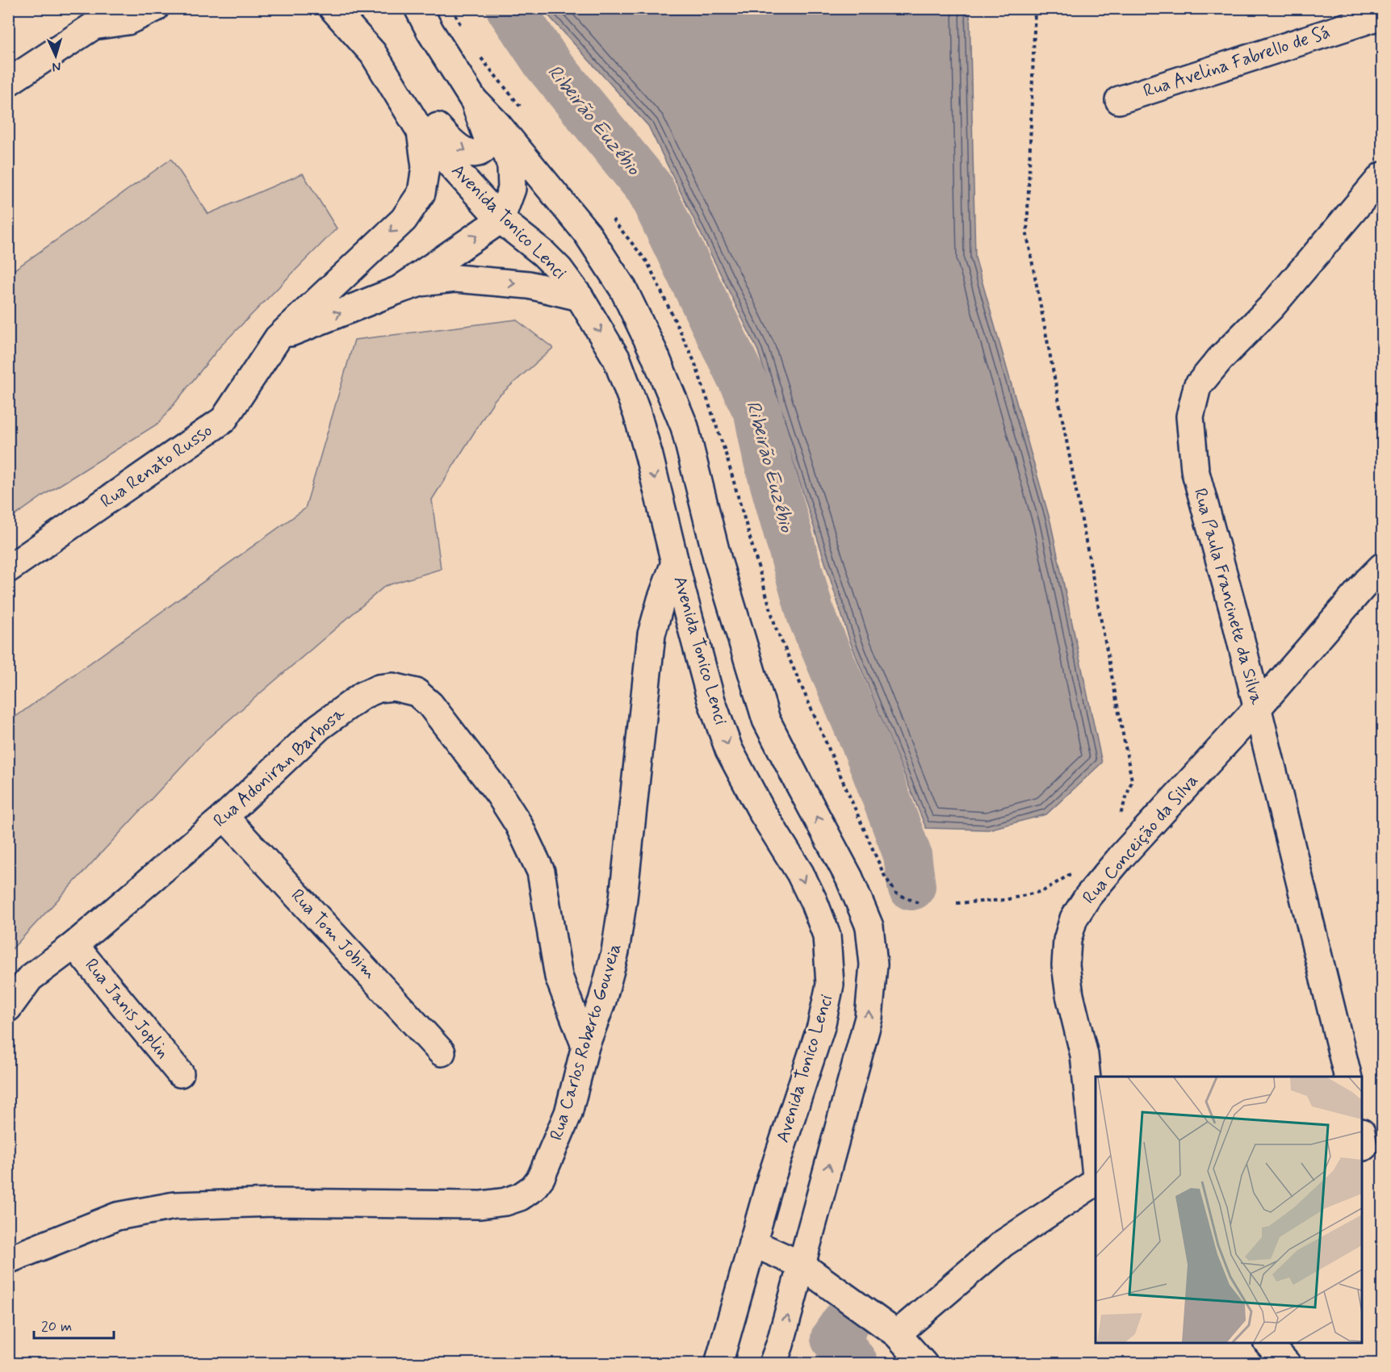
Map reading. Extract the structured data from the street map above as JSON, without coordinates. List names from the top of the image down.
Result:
{
  "streets": {
    "street": [
      "Rua Avelina Fabrello de Sá",
      "Avenida Tonico Lenci",
      "Rua Renato Russo",
      "Rua Paula Francinete da Silva",
      "Rua Adoniran Barbosa",
      "Rua Conceição da Silva",
      "Rua Tom Jobim",
      "Rua Janis Joplin",
      "Rua Carlos Roberto Gouveia"
    ]
  },
  "crossings": [
    ["Avenida Tonico Lenci", "Rua Renato Russo"],
    ["Avenida Tonico Lenci", "Rua Carlos Roberto Gouveia"],
    ["Rua Paula Francinete da Silva", "Rua Conceição da Silva"],
    ["Rua Adoniran Barbosa", "Rua Tom Jobim"],
    ["Rua Adoniran Barbosa", "Rua Janis Joplin"],
    ["Rua Adoniran Barbosa", "Rua Carlos Roberto Gouveia"]
  ],
  "water": ["Ribeirão Euzébio"],
  "scale_bar": "20 m",
  "north": "bottom"
}
